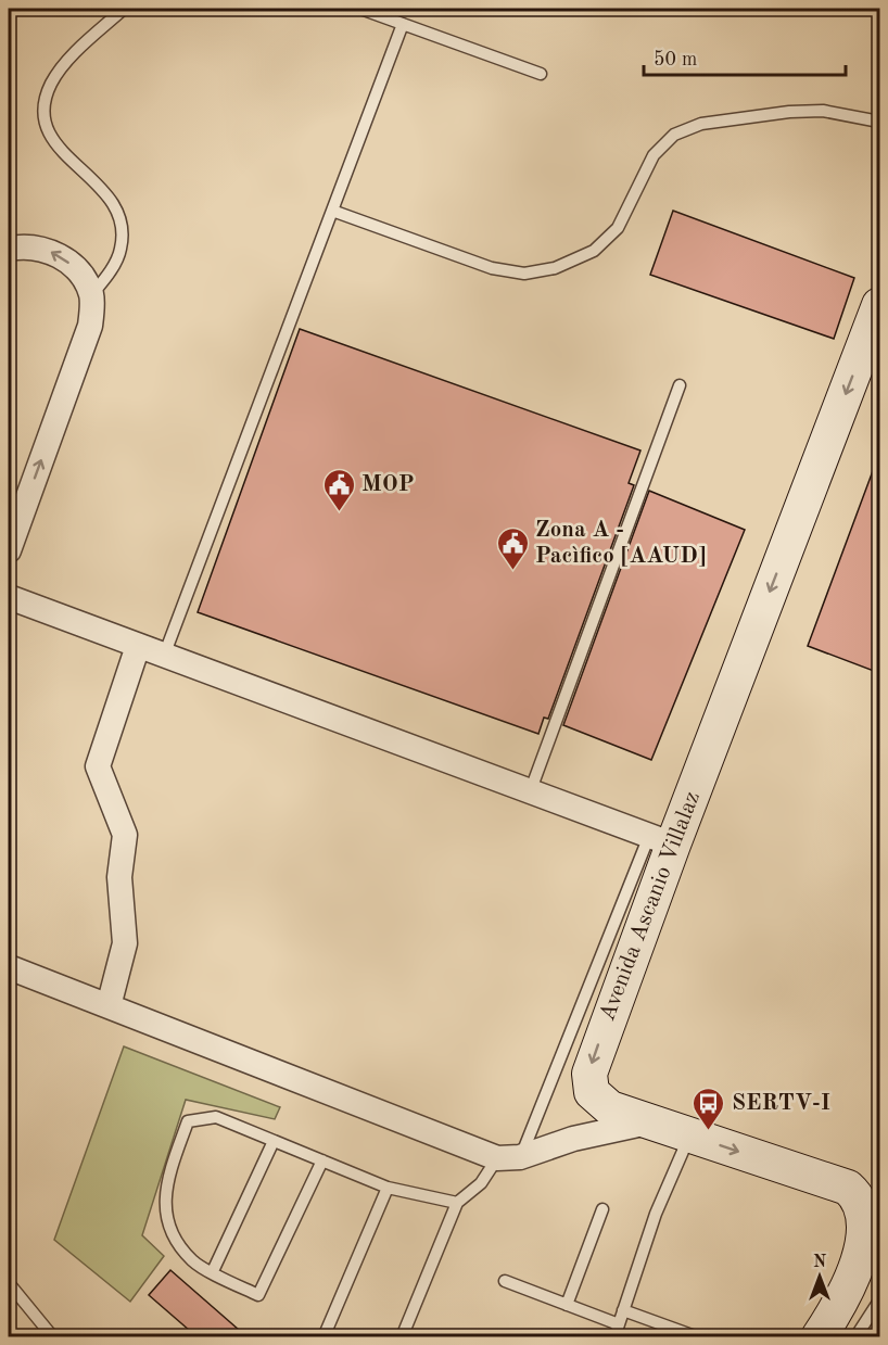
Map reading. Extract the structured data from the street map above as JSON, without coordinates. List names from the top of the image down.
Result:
{
  "streets": {
    "main road": ["Avenida Ascanio Villalaz"]
  },
  "one_way": ["Avenida Ascanio Villalaz"],
  "places": {
    "public building": ["MOP", "Zona A - Pacìfico [AAUD]"],
    "bus stop": ["SERTV-I"]
  },
  "scale_bar": "50 m",
  "north": "top"
}
